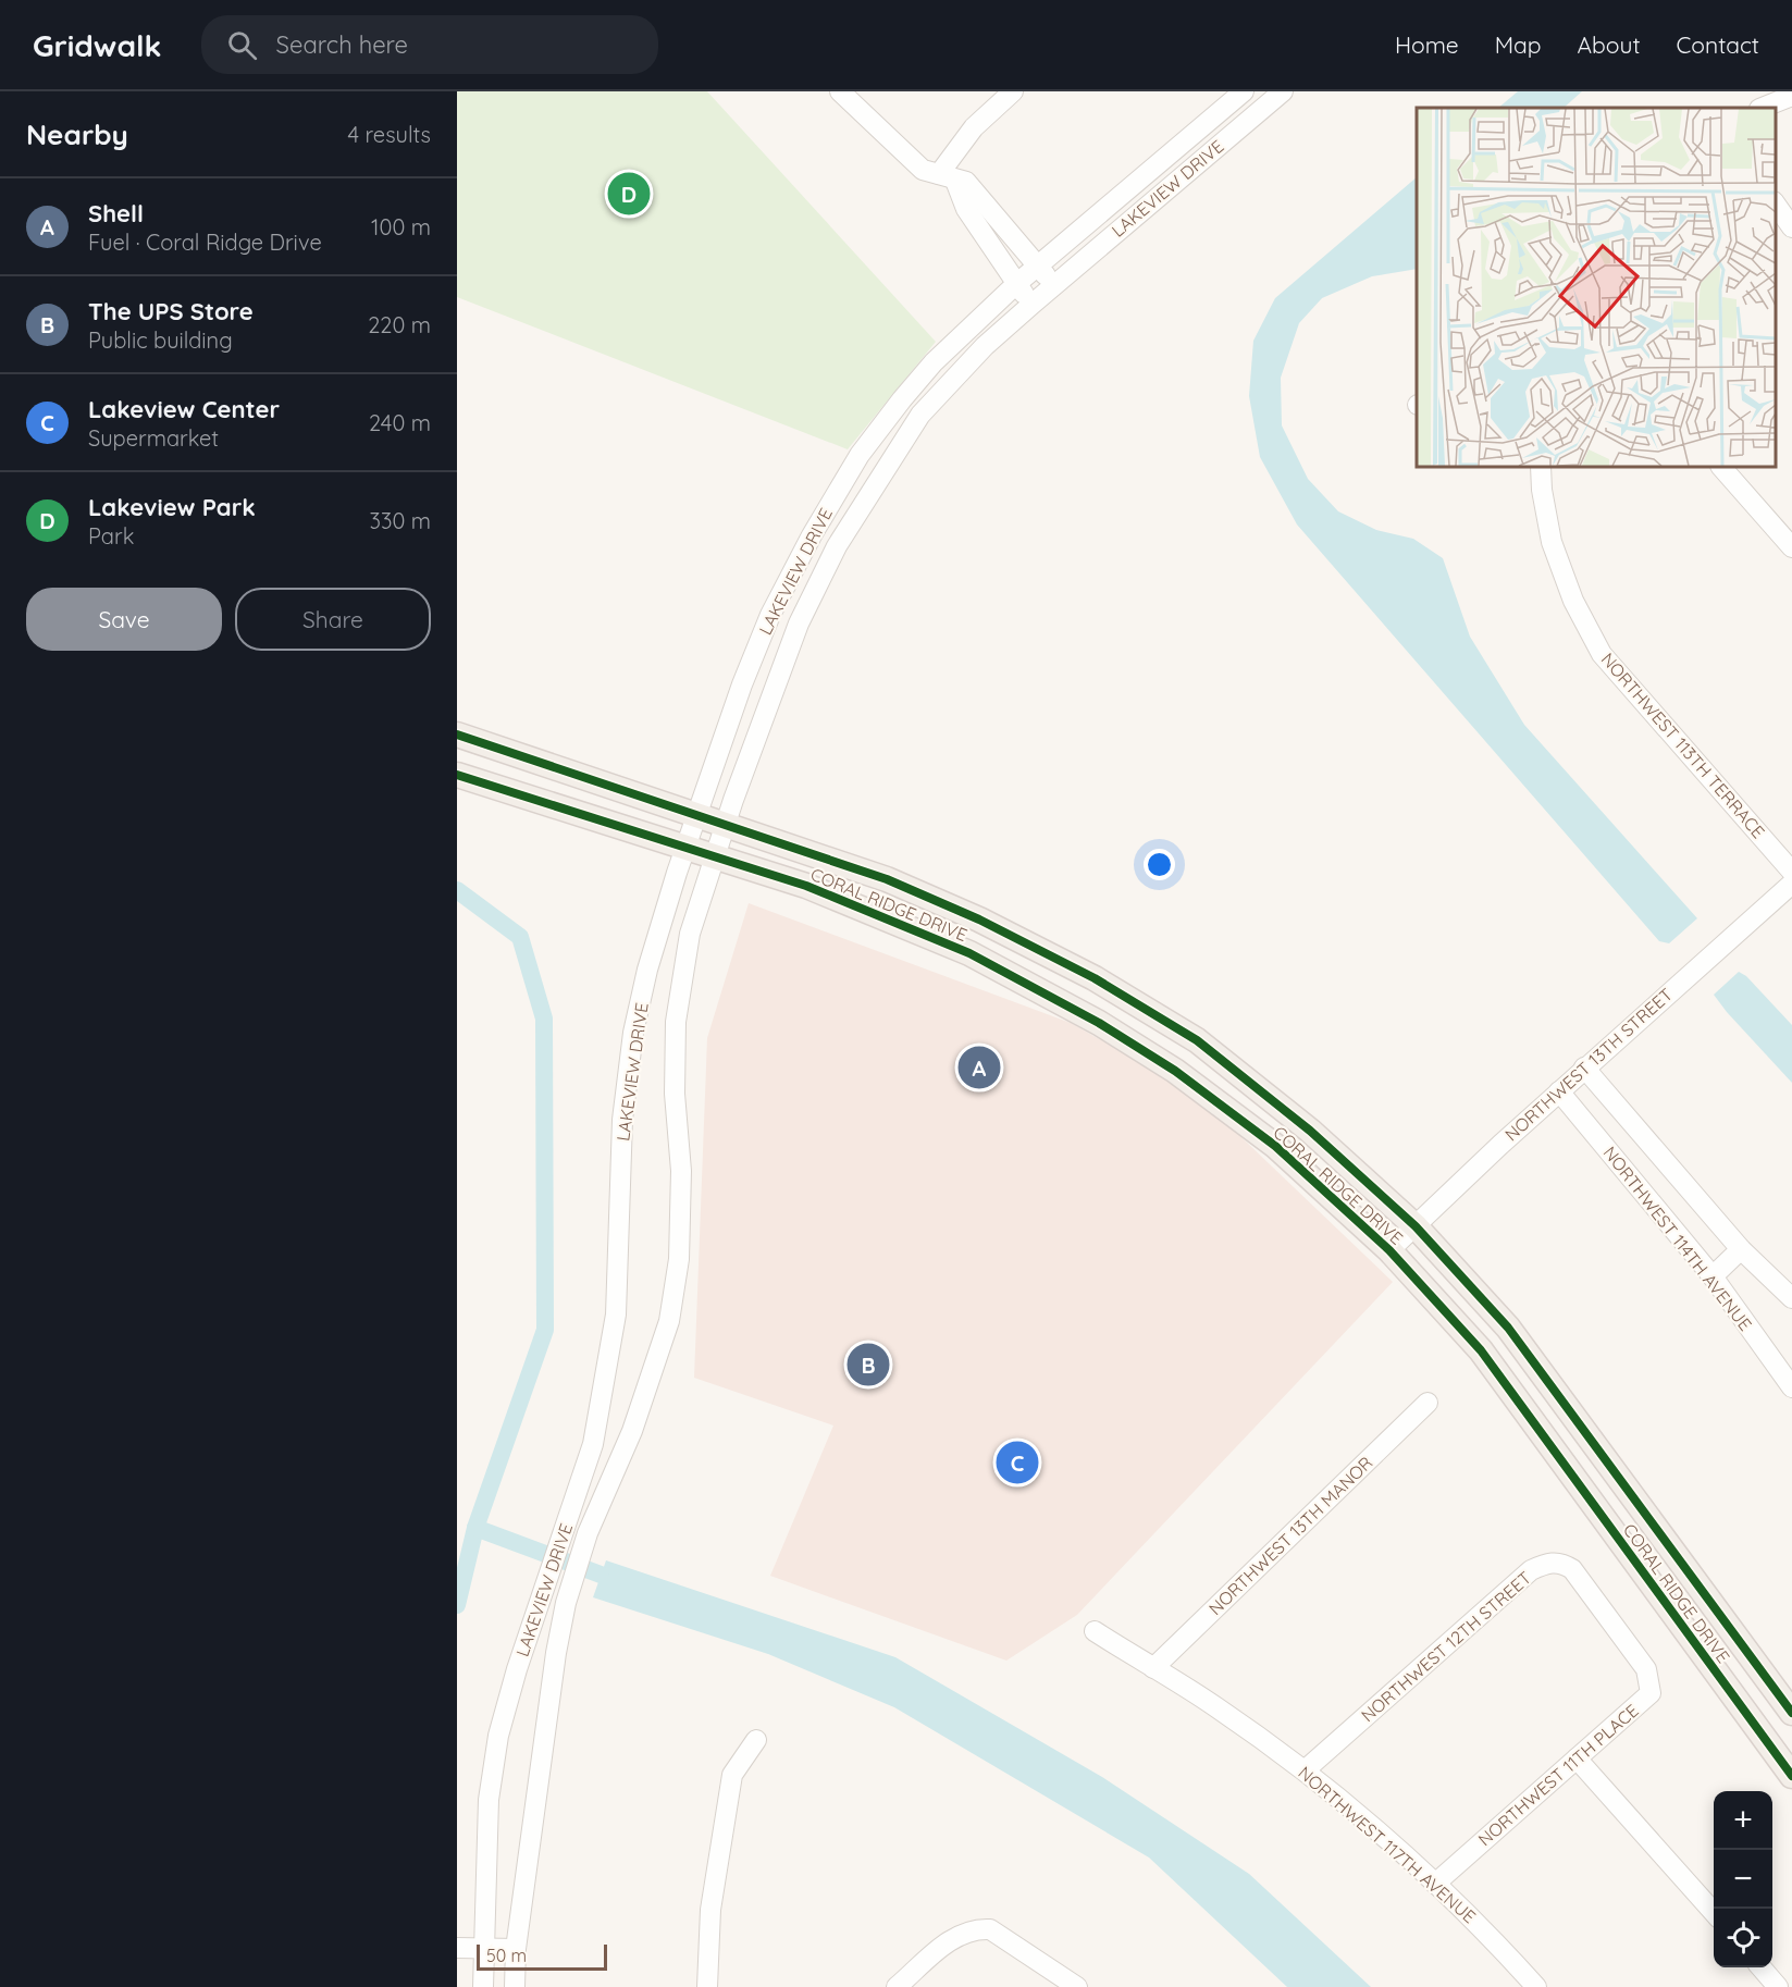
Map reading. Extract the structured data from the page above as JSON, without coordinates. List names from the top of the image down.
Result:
{
  "streets": {
    "main road": ["CORAL RIDGE DRIVE"],
    "street": [
      "LAKEVIEW DRIVE",
      "NORTHWEST 113TH TERRACE",
      "NORTHWEST 13TH STREET",
      "NORTHWEST 114TH AVENUE",
      "NORTHWEST 13TH MANOR",
      "NORTHWEST 12TH STREET",
      "NORTHWEST 11TH PLACE",
      "NORTHWEST 117TH AVENUE"
    ]
  },
  "crossings": [
    ["LAKEVIEW DRIVE", "CORAL RIDGE DRIVE"],
    ["CORAL RIDGE DRIVE", "NORTHWEST 13TH STREET"],
    ["NORTHWEST 13TH STREET", "NORTHWEST 114TH AVENUE"],
    ["NORTHWEST 13TH MANOR", "NORTHWEST 117TH AVENUE"],
    ["NORTHWEST 12TH STREET", "NORTHWEST 11TH PLACE"],
    ["NORTHWEST 12TH STREET", "NORTHWEST 117TH AVENUE"],
    ["NORTHWEST 11TH PLACE", "NORTHWEST 117TH AVENUE"]
  ],
  "scale_bar": "50 m",
  "page": {
    "header": "Gridwalk",
    "search": "Search here",
    "nav": [
      "Home",
      "Map",
      "About",
      "Contact"
    ],
    "heading": ["Nearby", "4 results"],
    "pins": [
      "D",
      "A",
      "B",
      "C"
    ],
    "list": [
      {
        "mark": "A",
        "name": "Shell",
        "note": "Fuel · Coral Ridge Drive",
        "value": "100 m"
      },
      {
        "mark": "B",
        "name": "The UPS Store",
        "note": "Public building",
        "value": "220 m"
      },
      {
        "mark": "C",
        "name": "Lakeview Center",
        "note": "Supermarket",
        "value": "240 m"
      },
      {
        "mark": "D",
        "name": "Lakeview Park",
        "note": "Park",
        "value": "330 m"
      }
    ],
    "buttons": ["Save", "Share"],
    "map_buttons": ["+", "−"],
    "scale": "50 m"
  }
}
